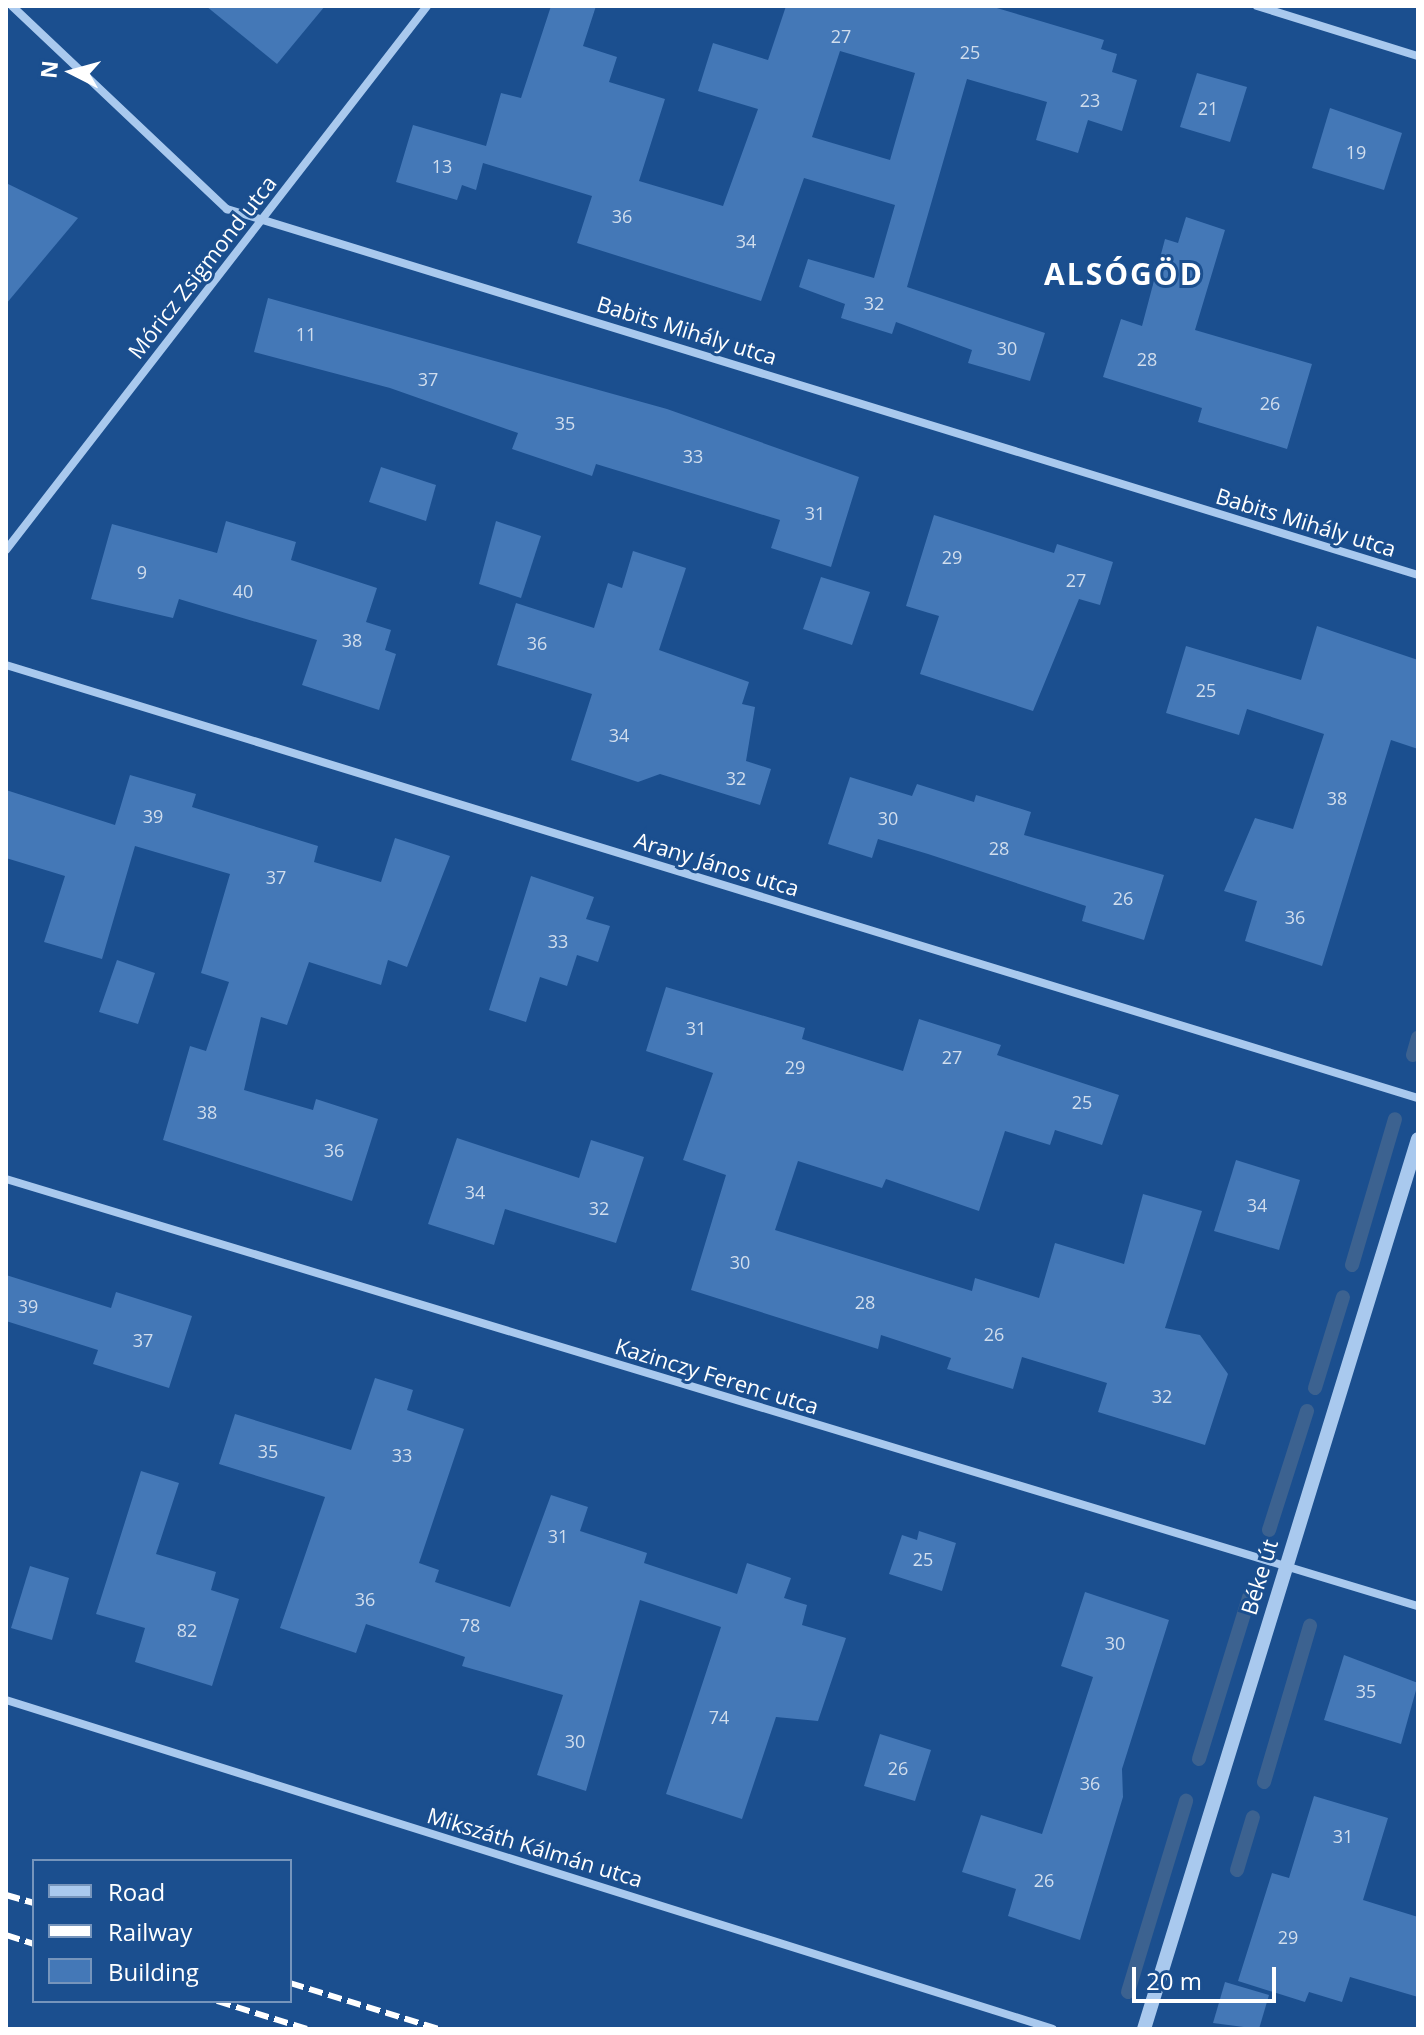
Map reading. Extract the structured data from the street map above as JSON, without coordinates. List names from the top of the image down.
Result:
{
  "streets": {
    "street": [
      "Móricz Zsigmond utca",
      "Babits Mihály utca",
      "Arany János utca",
      "Kazinczy Ferenc utca",
      "Béke út",
      "Mikszáth Kálmán utca"
    ]
  },
  "crossings": [
    ["Móricz Zsigmond utca", "Babits Mihály utca"],
    ["Kazinczy Ferenc utca", "Béke út"]
  ],
  "districts": ["ALSÓGÖD"],
  "house_numbers": [
    "27",
    "25",
    "23",
    "21",
    "19",
    "13",
    "36",
    "34",
    "32",
    "11",
    "30",
    "28",
    "37",
    "26",
    "35",
    "33",
    "31",
    "29",
    "9",
    "27",
    "40",
    "38",
    "36",
    "25",
    "34",
    "32",
    "38",
    "39",
    "30",
    "28",
    "37",
    "26",
    "36",
    "33",
    "31",
    "27",
    "29",
    "25",
    "38",
    "36",
    "34",
    "34",
    "32",
    "30",
    "28",
    "39",
    "26",
    "37",
    "32",
    "35",
    "33",
    "31",
    "25",
    "36",
    "78",
    "82",
    "30",
    "35",
    "74",
    "30",
    "26",
    "36",
    "31",
    "26",
    "29"
  ],
  "legend": ["Road", "Railway", "Building"],
  "scale_bar": "20 m",
  "north": "left"
}
